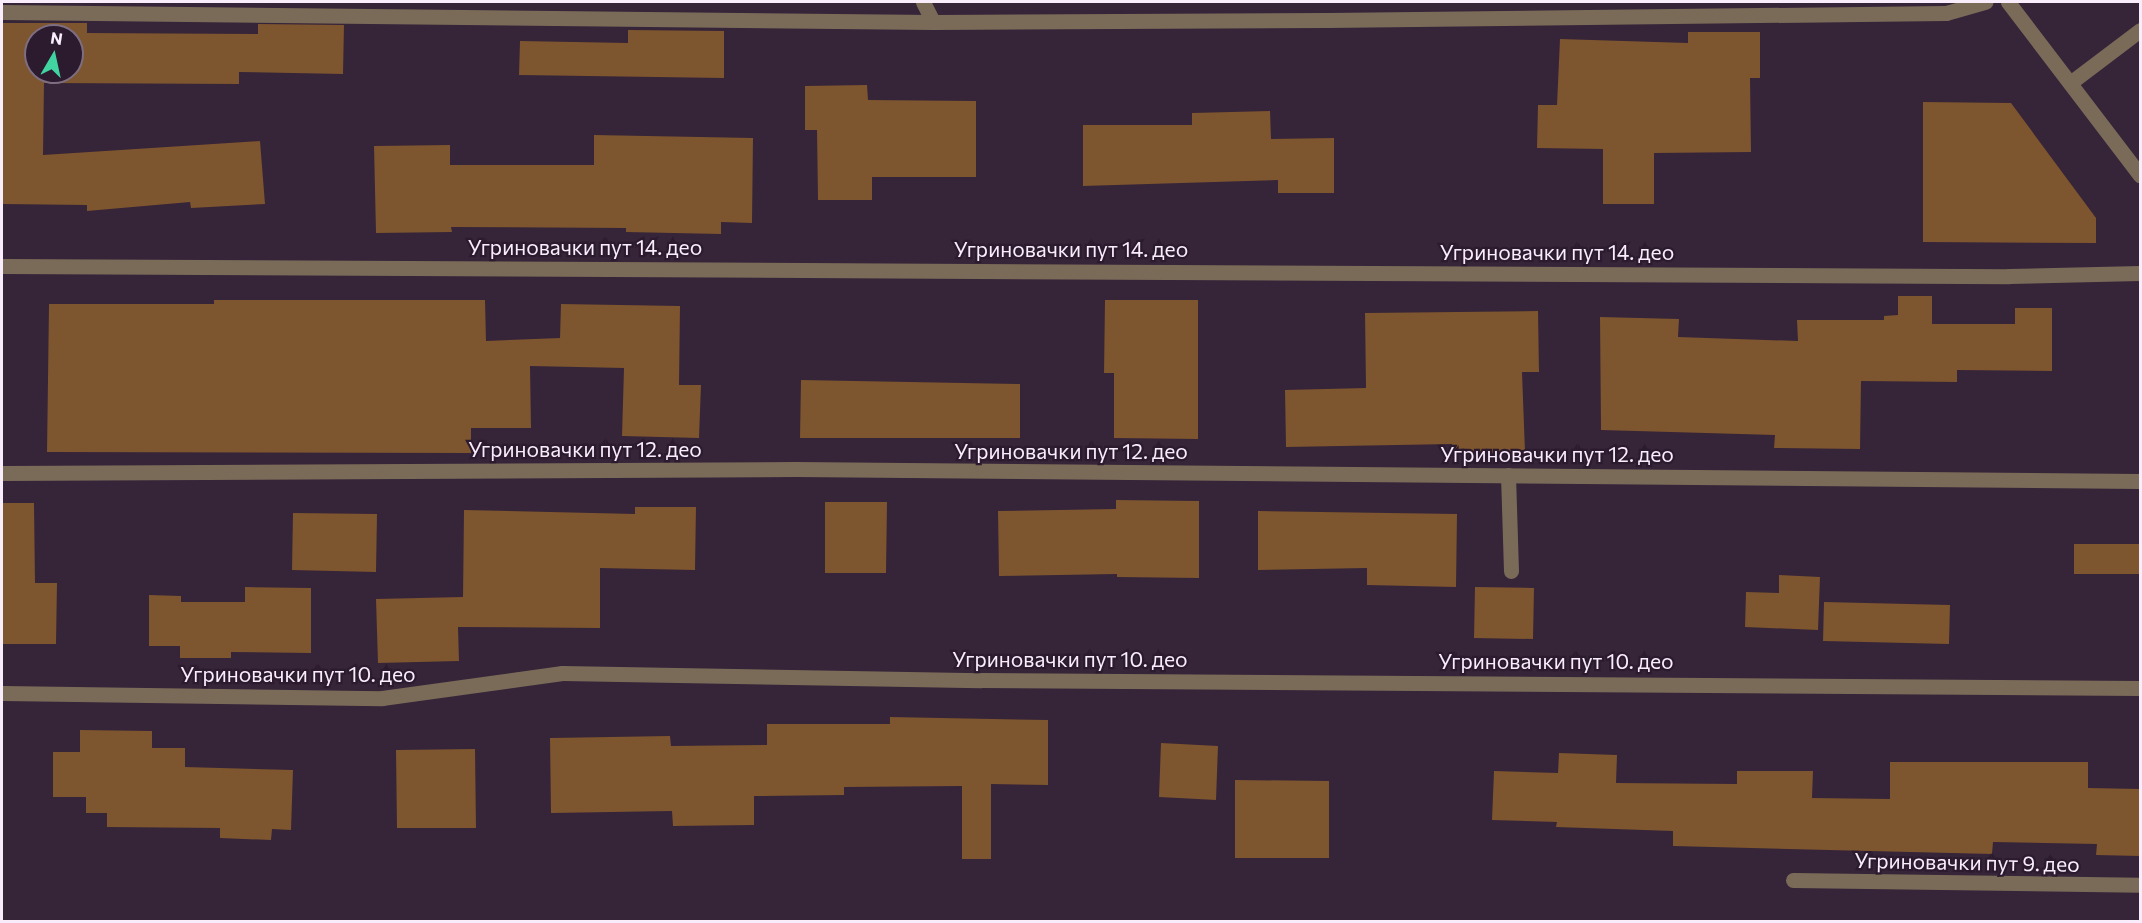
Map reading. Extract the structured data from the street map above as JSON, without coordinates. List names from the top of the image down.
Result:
{
  "streets": {
    "street": [
      "Угриновачки пут 14. део",
      "Угриновачки пут 12. део",
      "Угриновачки пут 10. део",
      "Угриновачки пут 9. део"
    ]
  },
  "north": "top"
}
